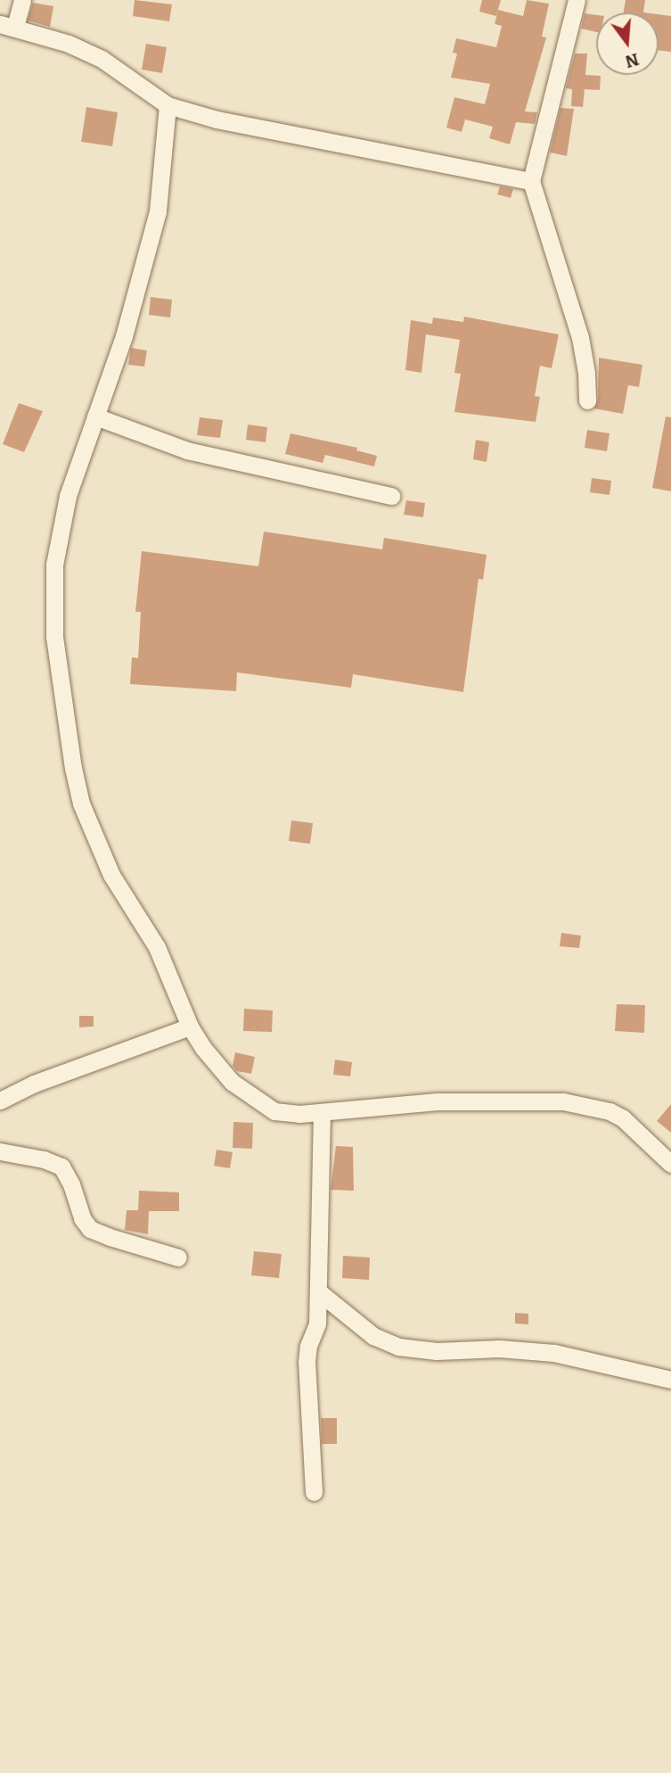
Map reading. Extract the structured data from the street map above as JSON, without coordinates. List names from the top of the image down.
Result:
{
  "north": "bottom"
}
